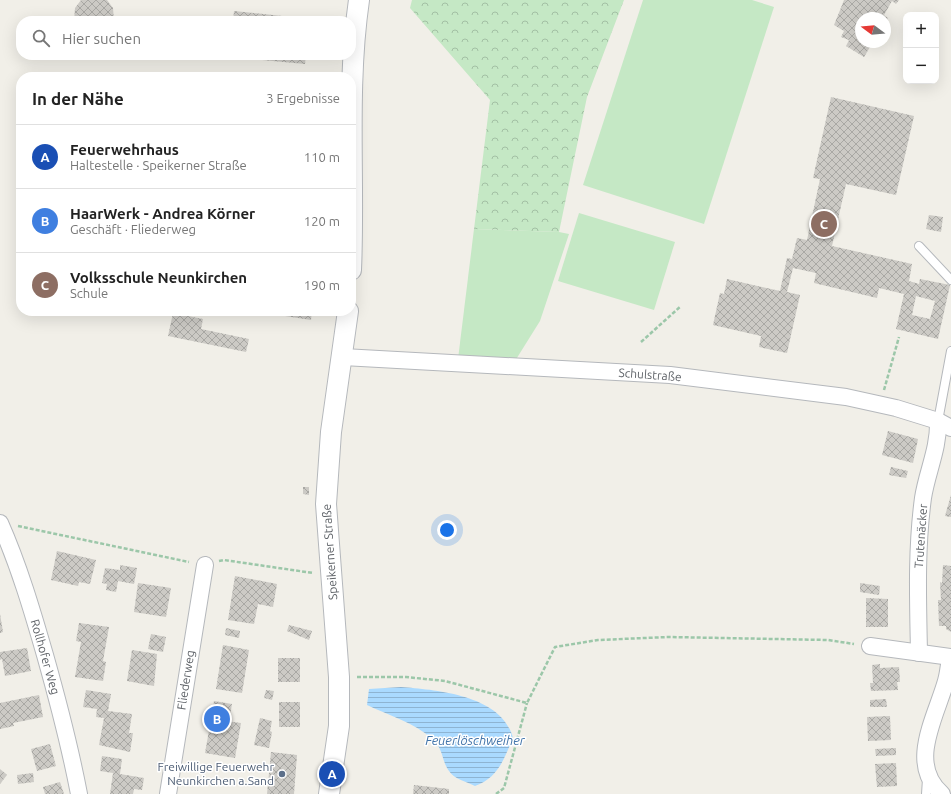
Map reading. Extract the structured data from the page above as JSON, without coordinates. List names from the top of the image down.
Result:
{
  "streets": {
    "street": [
      "Schulstraße",
      "Trutenäcker",
      "Speikerner Straße",
      "Rollhofer Weg",
      "Fliederweg"
    ]
  },
  "crossings": [
    ["Schulstraße", "Trutenäcker"],
    ["Schulstraße", "Speikerner Straße"]
  ],
  "water": ["Feuerlöschweiher"],
  "places": ["Freiwillige Feuerwehr Neunkirchen a.Sand"],
  "north": "left",
  "page": {
    "map_buttons": ["+", "−"],
    "search": "Hier suchen",
    "heading": ["In der Nähe", "3 Ergebnisse"],
    "list": [
      {
        "mark": "A",
        "name": "Feuerwehrhaus",
        "note": "Haltestelle · Speikerner Straße",
        "value": "110 m"
      },
      {
        "mark": "B",
        "name": "HaarWerk - Andrea Körner",
        "note": "Geschäft · Fliederweg",
        "value": "120 m"
      },
      {
        "mark": "C",
        "name": "Volksschule Neunkirchen",
        "note": "Schule",
        "value": "190 m"
      }
    ],
    "pins": ["C", "B", "A"]
  }
}
